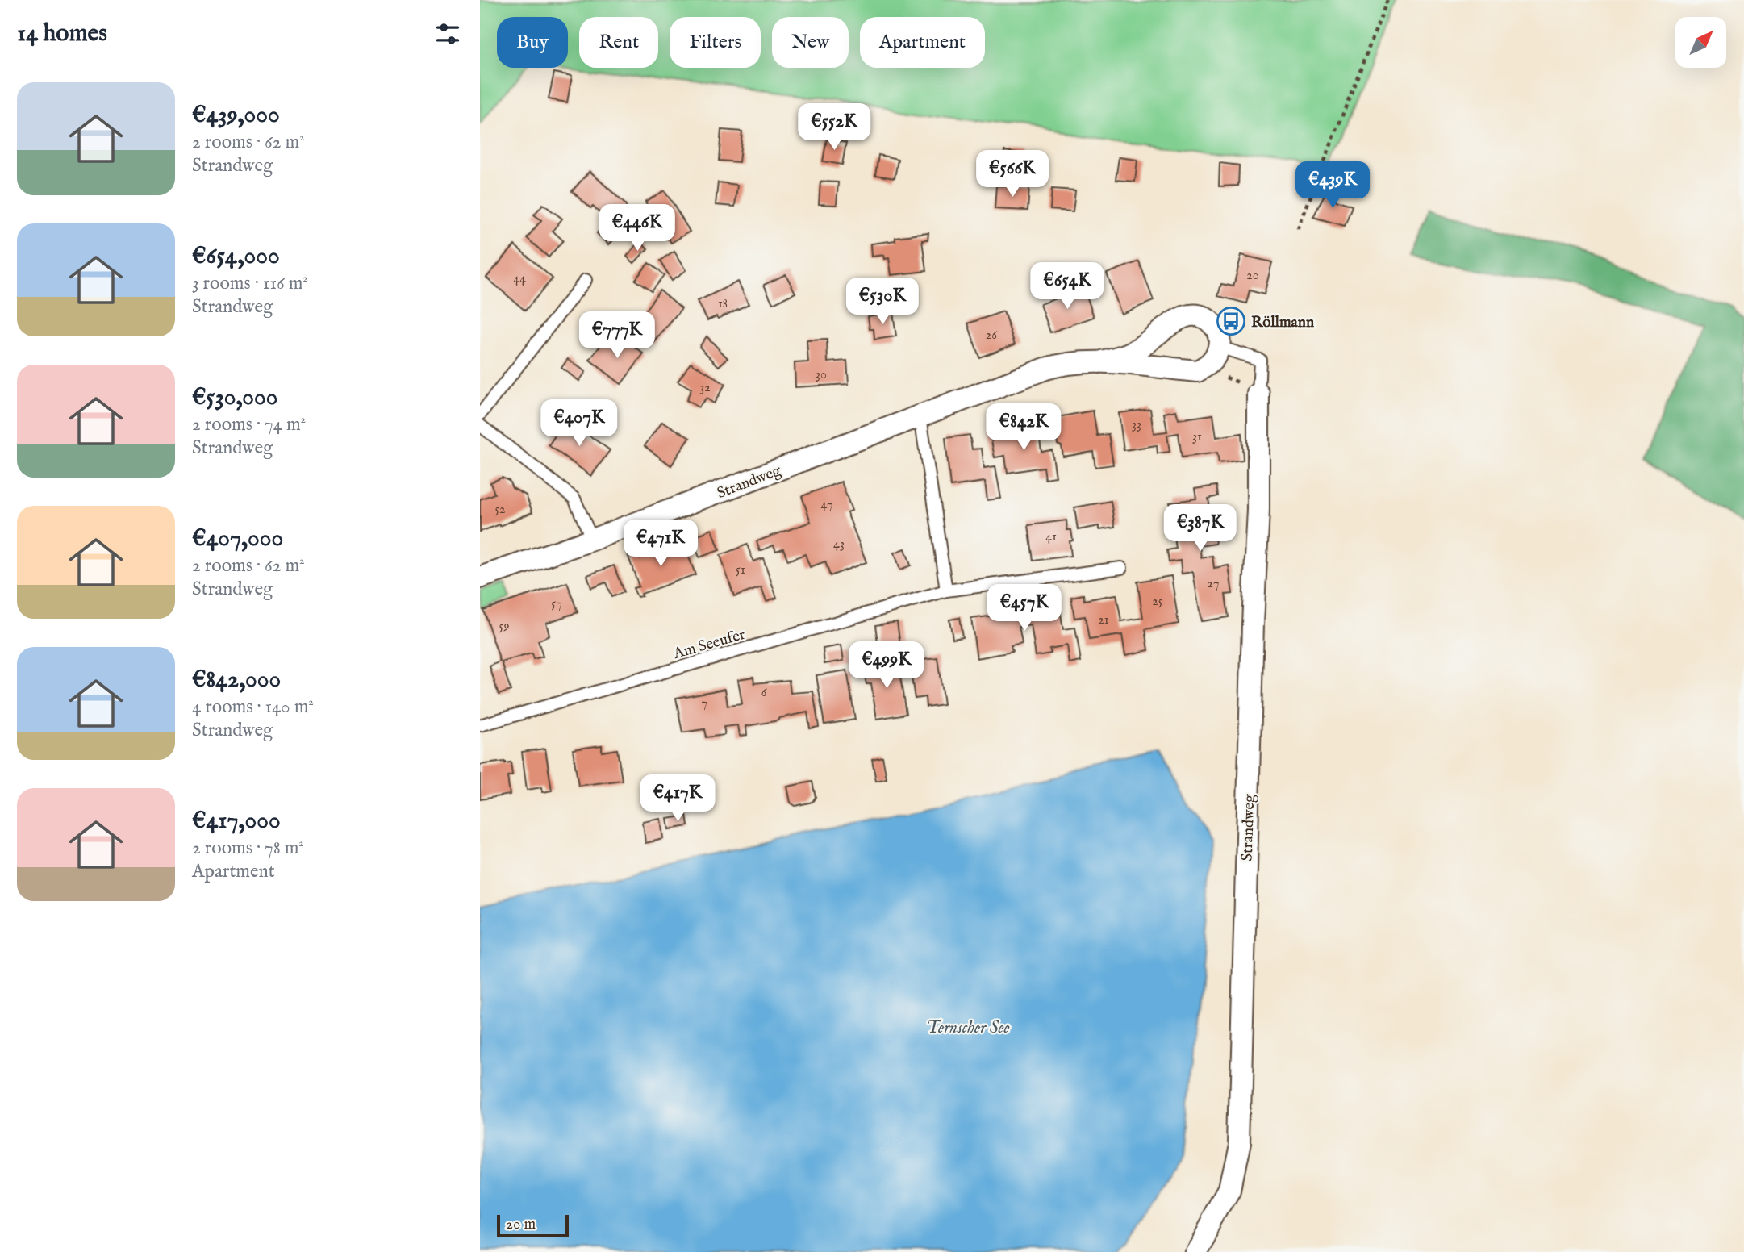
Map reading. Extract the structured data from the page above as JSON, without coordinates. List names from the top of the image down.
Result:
{
  "streets": {
    "street": ["Strandweg"],
    "lane": ["Am Seeufer"]
  },
  "water": ["Ternscher See"],
  "places": {
    "bus stop": ["Röllmann"]
  },
  "house_numbers": [
    "20",
    "44",
    "18",
    "26",
    "30",
    "32",
    "33",
    "31",
    "47",
    "52",
    "41",
    "43",
    "51",
    "27",
    "25",
    "57",
    "21",
    "59",
    "6",
    "7"
  ],
  "scale_bar": "20 m",
  "north": "top right",
  "page": {
    "heading": "14 homes",
    "chip": [
      "Buy",
      "Rent",
      "Filters",
      "New",
      "Apartment"
    ],
    "list": [
      {
        "name": "€439,000",
        "note": "2 rooms · 62 m² · Strandweg"
      },
      {
        "name": "€654,000",
        "note": "3 rooms · 116 m² · Strandweg"
      },
      {
        "name": "€530,000",
        "note": "2 rooms · 74 m² · Strandweg"
      },
      {
        "name": "€407,000",
        "note": "2 rooms · 62 m² · Strandweg"
      },
      {
        "name": "€842,000",
        "note": "4 rooms · 140 m² · Strandweg"
      },
      {
        "name": "€417,000",
        "note": "2 rooms · 78 m² · Apartment"
      }
    ],
    "price": [
      "€552K",
      "€566K",
      "€439K",
      "€446K",
      "€654K",
      "€530K",
      "€777K",
      "€407K",
      "€842K",
      "€387K",
      "€471K",
      "€457K",
      "€499K",
      "€417K"
    ],
    "scale": "20 m"
  }
}
